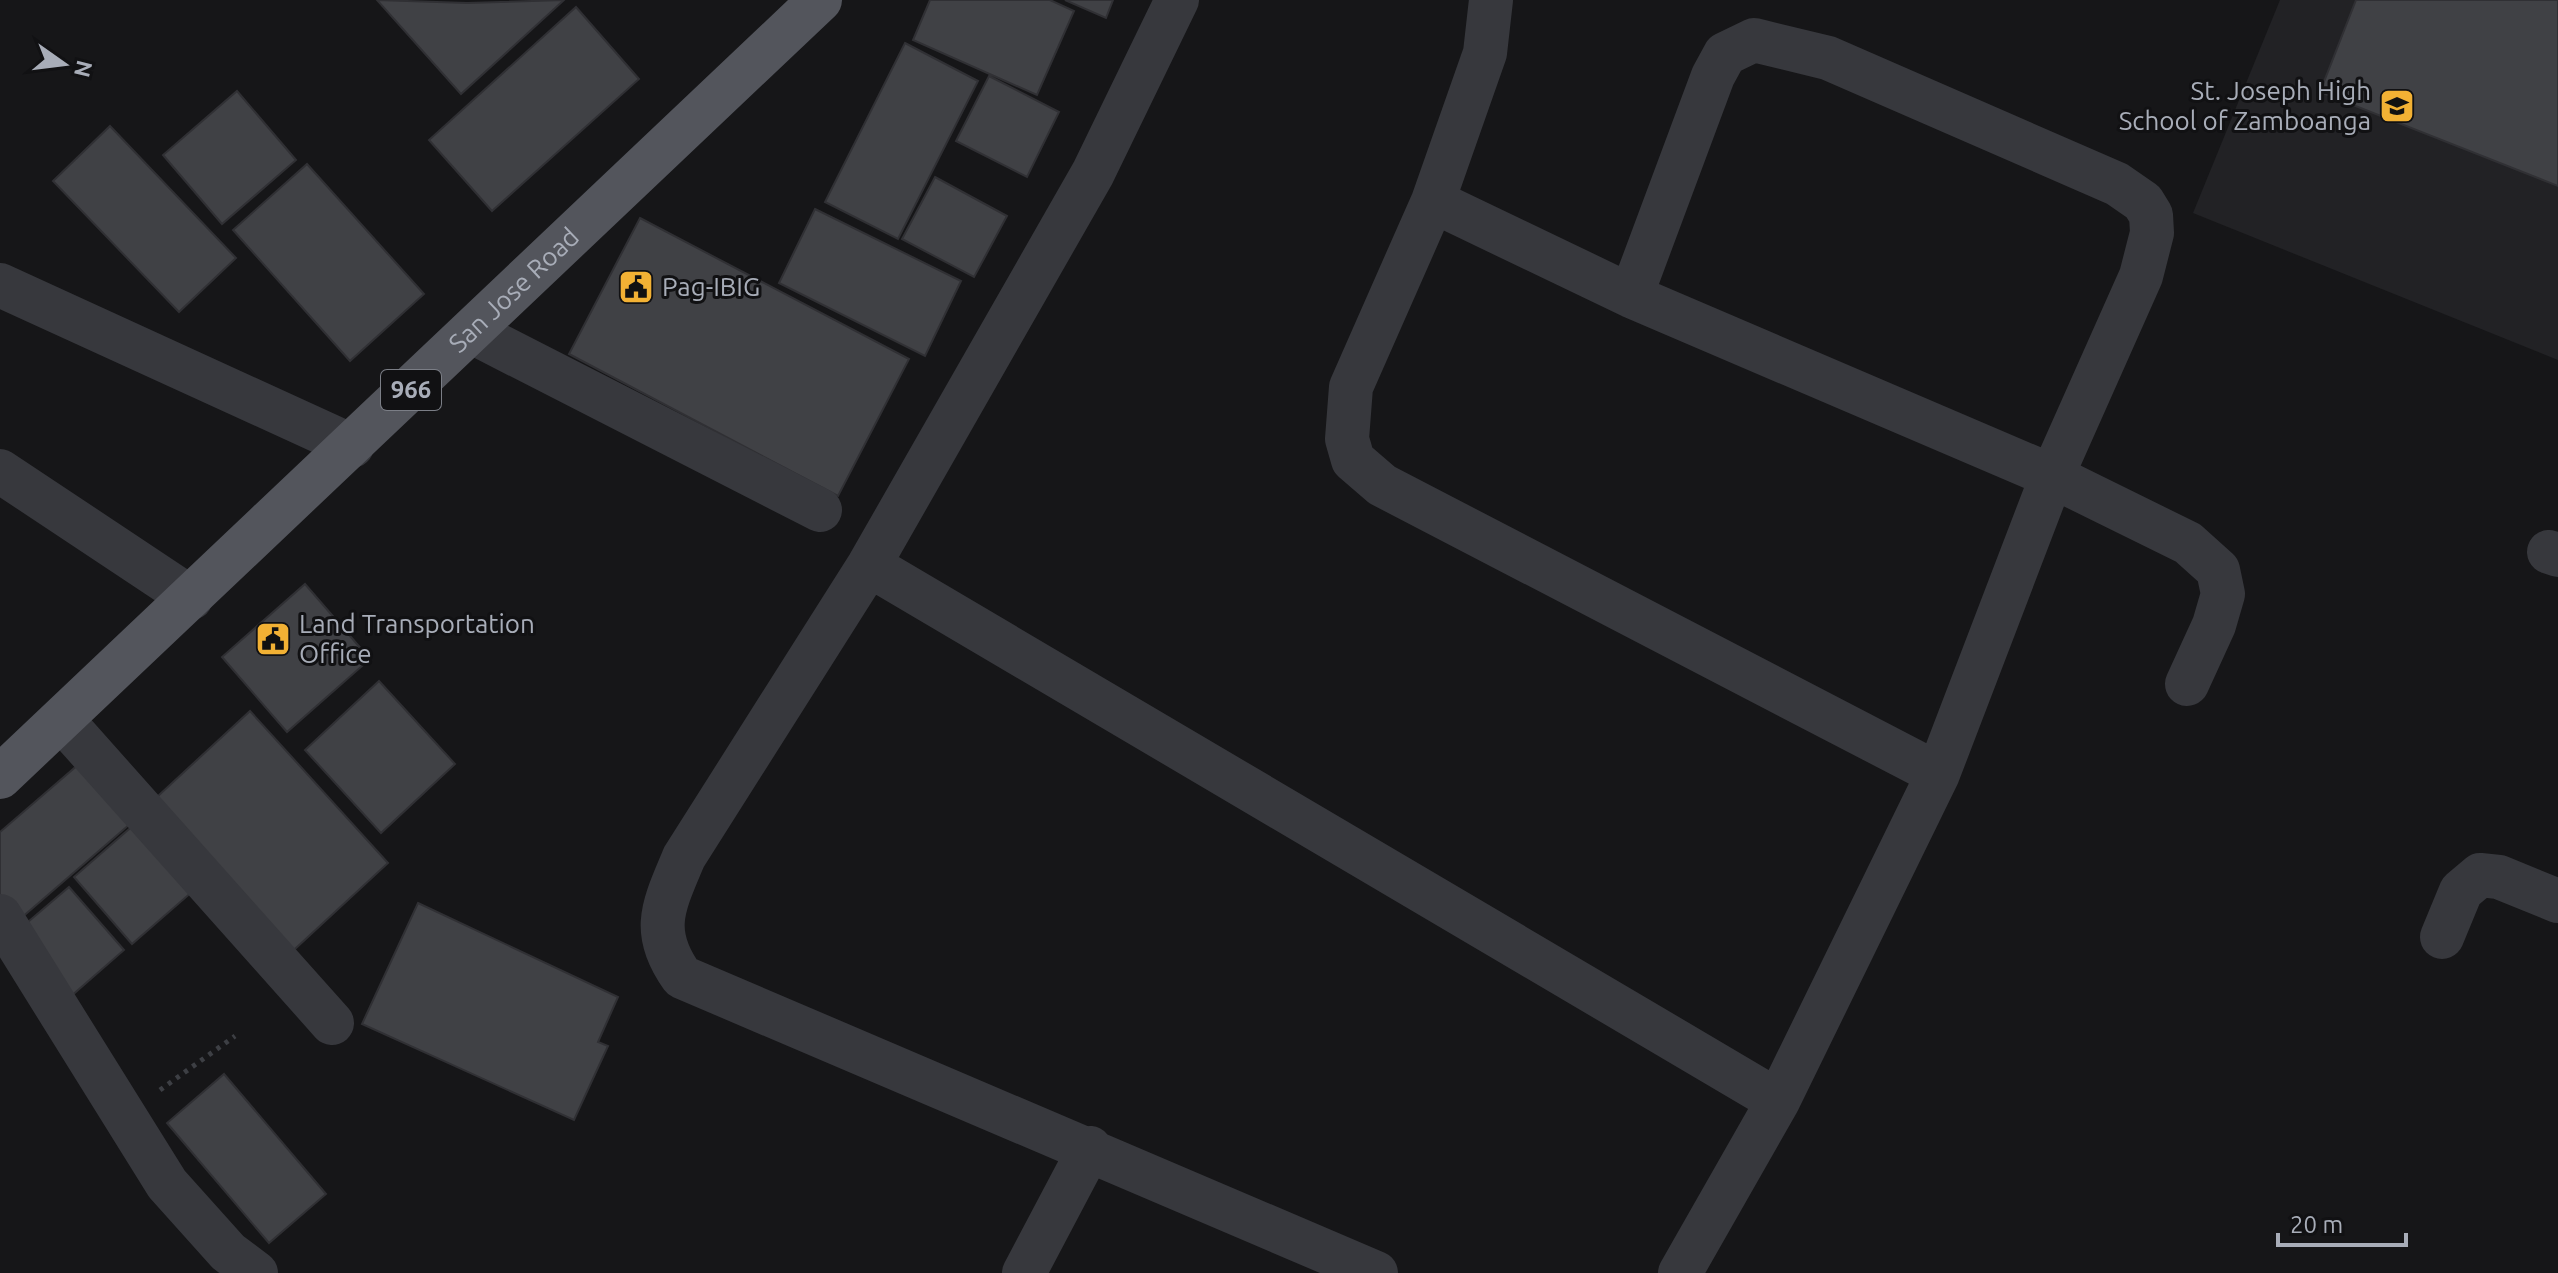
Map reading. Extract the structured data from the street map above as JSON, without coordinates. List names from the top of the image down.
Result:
{
  "streets": {
    "main road": ["San Jose Road", "966"]
  },
  "places": {
    "school or university": ["St. Joseph High School of Zamboanga"],
    "public building": ["Pag-IBIG", "Land Transportation Office"]
  },
  "scale_bar": "20 m",
  "north": "right"
}
